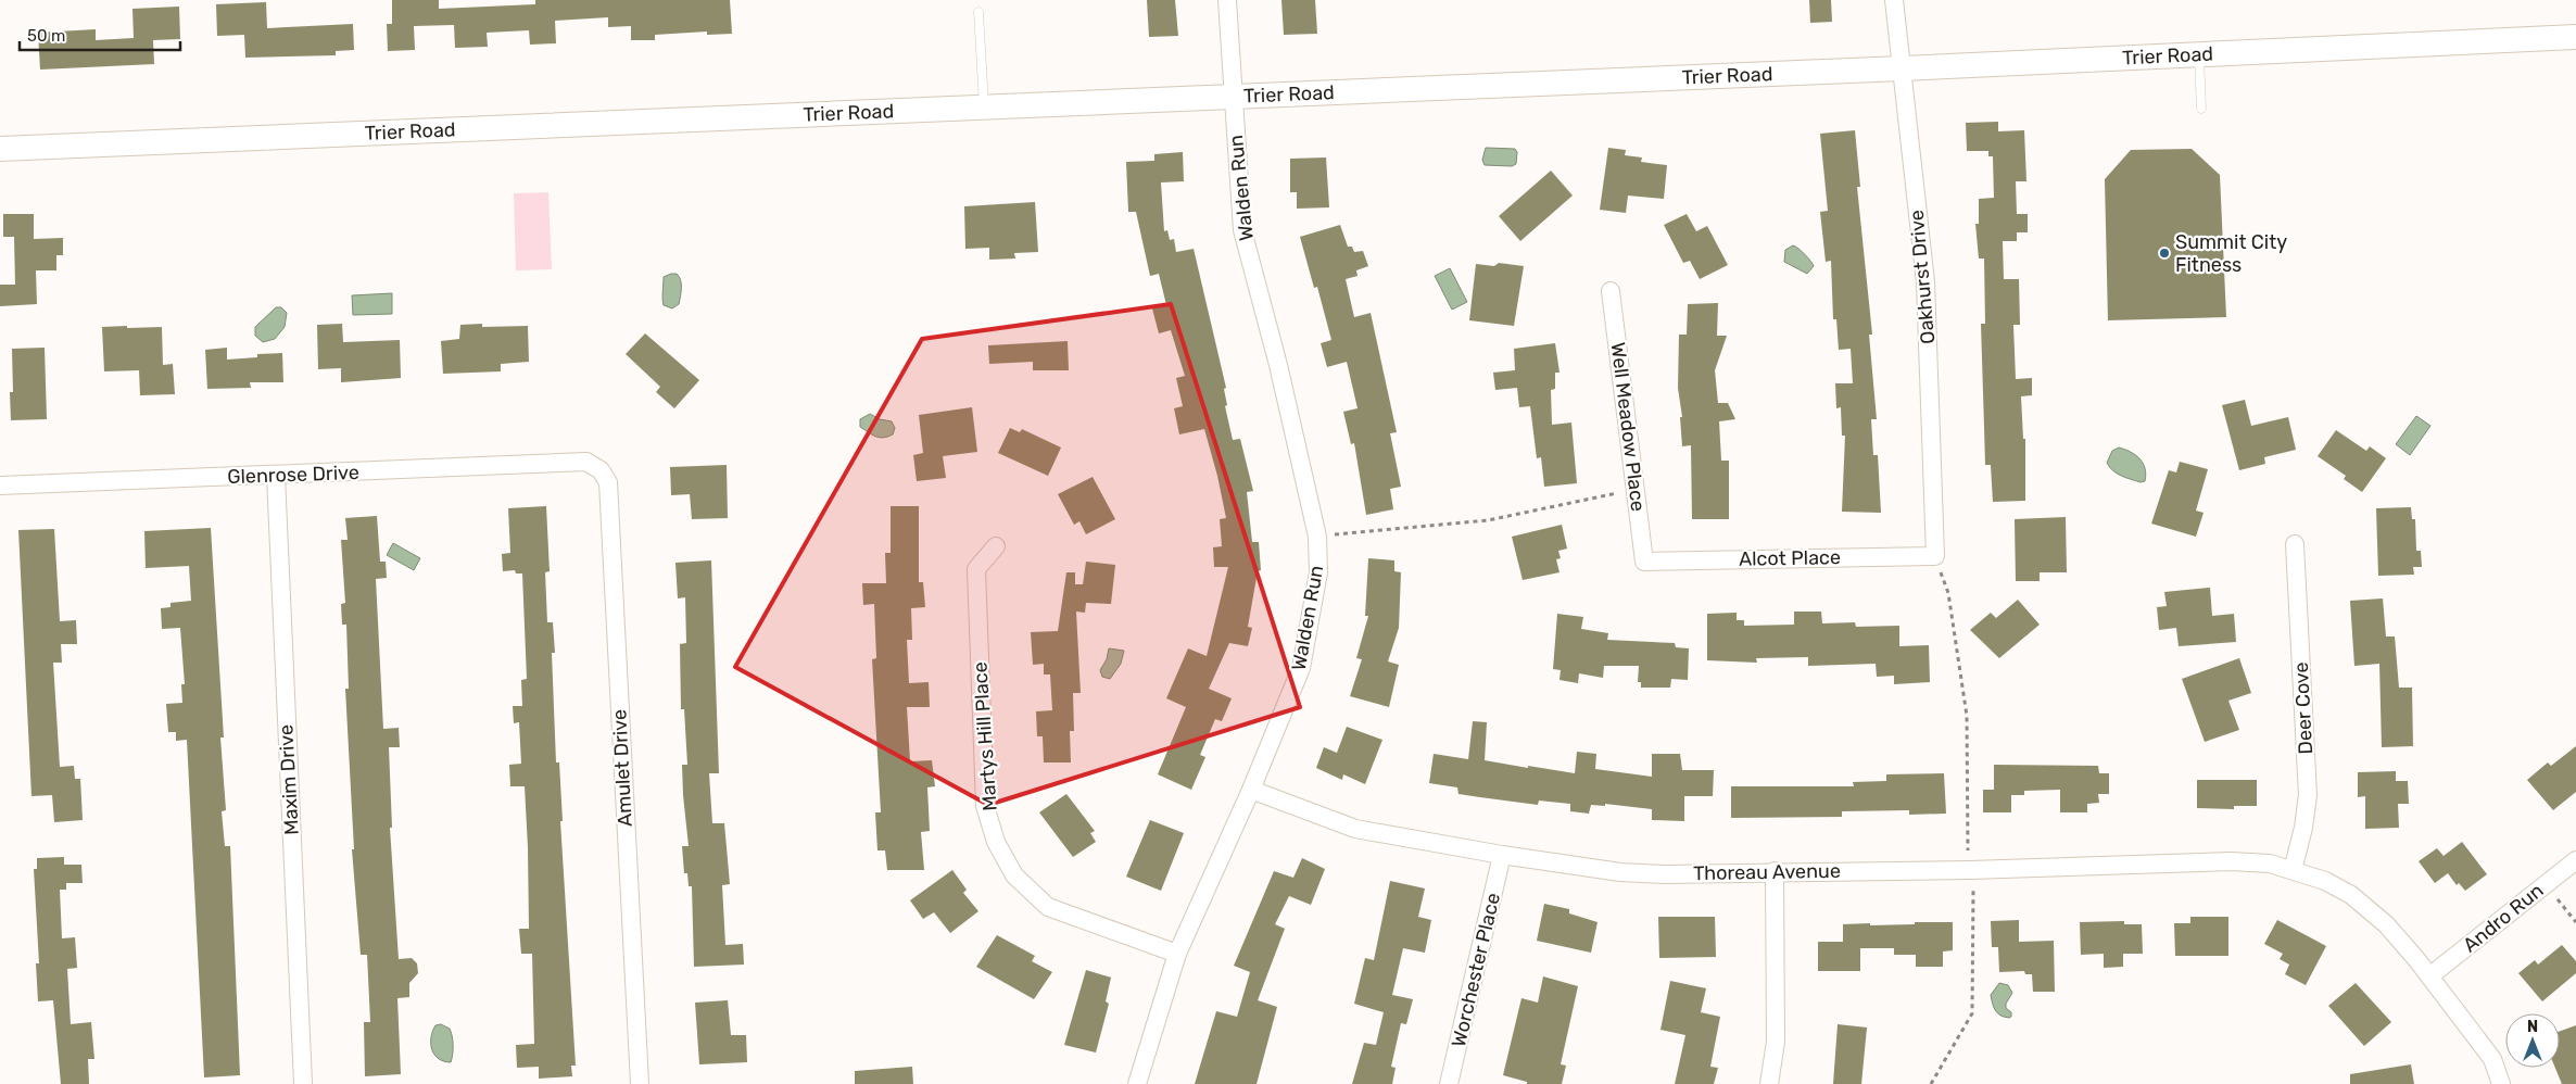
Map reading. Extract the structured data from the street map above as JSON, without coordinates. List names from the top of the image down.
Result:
{
  "streets": {
    "street": [
      "Trier Road",
      "Walden Run",
      "Oakhurst Drive",
      "Well Meadow Place",
      "Glenrose Drive",
      "Alcot Place",
      "Deer Cove",
      "Martys Hill Place",
      "Amulet Drive",
      "Maxim Drive",
      "Thoreau Avenue",
      "Andro Run",
      "Worchester Place"
    ]
  },
  "crossings": [
    ["Trier Road", "Walden Run"],
    ["Trier Road", "Oakhurst Drive"],
    ["Walden Run", "Martys Hill Place"],
    ["Walden Run", "Thoreau Avenue"],
    ["Oakhurst Drive", "Alcot Place"],
    ["Well Meadow Place", "Alcot Place"],
    ["Glenrose Drive", "Amulet Drive"],
    ["Glenrose Drive", "Maxim Drive"],
    ["Deer Cove", "Thoreau Avenue"],
    ["Thoreau Avenue", "Andro Run"],
    ["Thoreau Avenue", "Worchester Place"]
  ],
  "places": ["Summit City Fitness"],
  "scale_bar": "50 m",
  "north": "top"
}
